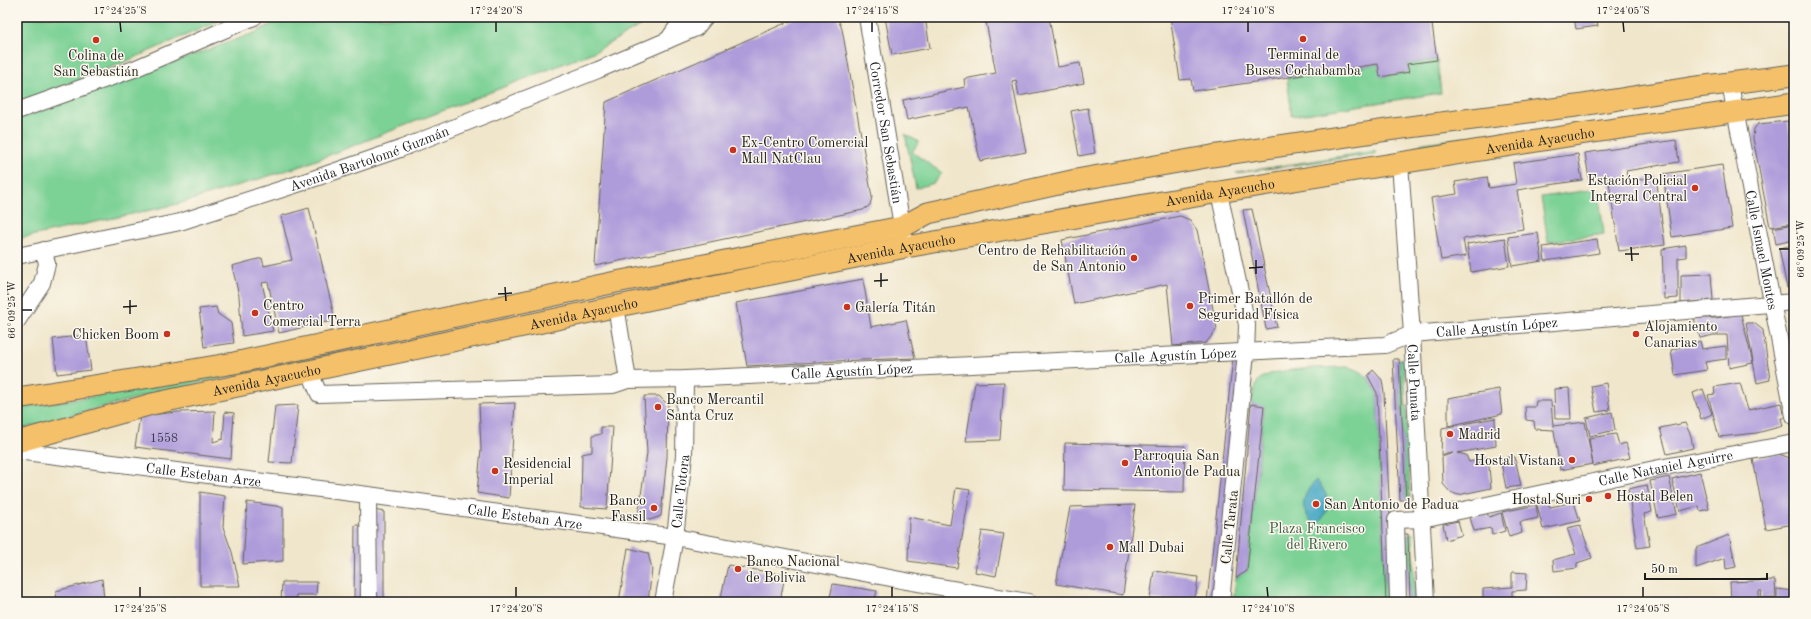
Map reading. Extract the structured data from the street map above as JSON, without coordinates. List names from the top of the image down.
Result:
{
  "streets": {
    "main road": ["Avenida Ayacucho"],
    "street": [
      "Corredor San Sebastián",
      "Avenida Bartolomé Guzmán",
      "Calle Ismael Montes",
      "Calle Agustín López",
      "Calle Punata",
      "Calle Nataniel Aguirre",
      "Calle Esteban Arze",
      "Calle Totora",
      "Calle Tarata"
    ]
  },
  "crossings": [
    ["Corredor San Sebastián", "Avenida Ayacucho"],
    ["Avenida Ayacucho", "Calle Ismael Montes"],
    ["Avenida Ayacucho", "Calle Agustín López"],
    ["Avenida Ayacucho", "Calle Punata"],
    ["Avenida Ayacucho", "Calle Tarata"],
    ["Calle Ismael Montes", "Calle Agustín López"],
    ["Calle Agustín López", "Calle Punata"],
    ["Calle Agustín López", "Calle Totora"],
    ["Calle Agustín López", "Calle Tarata"],
    ["Calle Punata", "Calle Nataniel Aguirre"],
    ["Calle Esteban Arze", "Calle Totora"]
  ],
  "parks": ["Plaza Francisco del Rivero"],
  "places": [
    "Terminal de Buses Cochabamba",
    "Colina de San Sebastián",
    "Ex-Centro Comercial Mall NatClau",
    "Estación Policial Integral Central",
    "Centro de Rehabilitación de San Antonio",
    "Primer Batallón de Seguridad Física",
    "Galería Titán",
    "Centro Comercial Terra",
    "Chicken Boom",
    "Alojamiento Canarias",
    "Banco Mercantil Santa Cruz",
    "Madrid",
    "Hostal Vistana",
    "Parroquia San Antonio de Padua",
    "Residencial Imperial",
    "Hostal Belen",
    "Hostal Suri",
    "San Antonio de Padua",
    "Banco Fassil",
    "Mall Dubai",
    "Banco Nacional de Bolivia"
  ],
  "house_numbers": ["1558"],
  "scale_bar": "50 m",
  "coordinates": [
    "17°24'25\"S",
    "17°24'20\"S",
    "17°24'15\"S",
    "17°24'10\"S",
    "17°24'05\"S",
    "66°09'25\"W"
  ]
}
